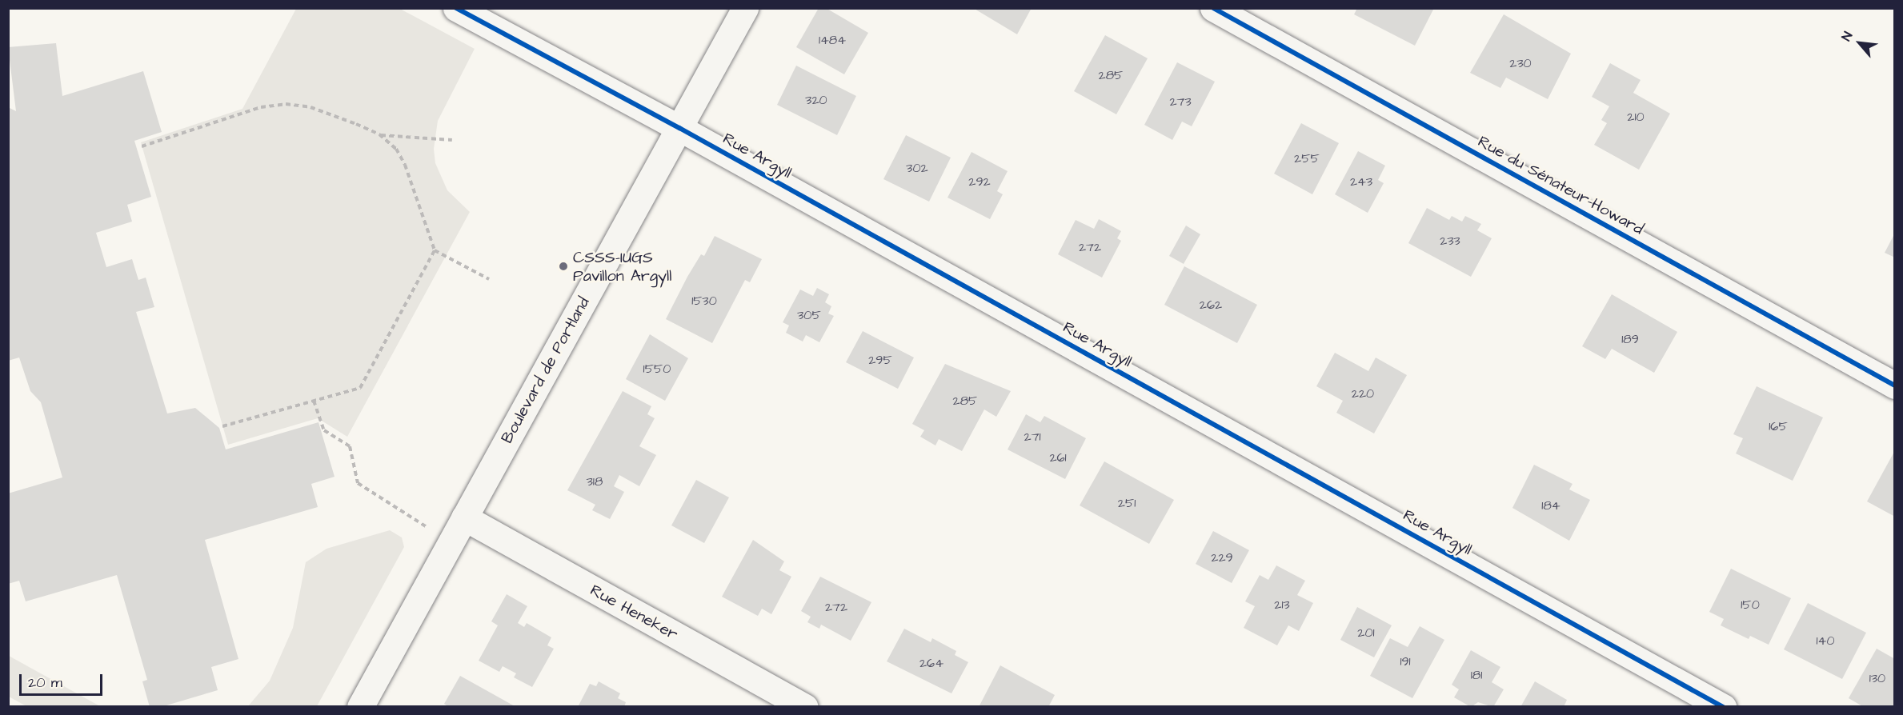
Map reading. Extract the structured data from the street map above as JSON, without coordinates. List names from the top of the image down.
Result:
{
  "streets": {
    "street": [
      "Rue Argyll",
      "Rue du Sénateur-Howard",
      "Boulevard de Portland",
      "Rue Heneker"
    ]
  },
  "crossings": [
    ["Rue Argyll", "Boulevard de Portland"],
    ["Boulevard de Portland", "Rue Heneker"]
  ],
  "places": ["CSSS-IUGS Pavillon Argyll"],
  "house_numbers": [
    "1484",
    "230",
    "285",
    "320",
    "273",
    "210",
    "255",
    "302",
    "292",
    "243",
    "233",
    "272",
    "1530",
    "262",
    "305",
    "189",
    "295",
    "1550",
    "220",
    "285",
    "165",
    "271",
    "261",
    "318",
    "251",
    "184",
    "229",
    "213",
    "150",
    "272",
    "201",
    "140",
    "191",
    "264",
    "181",
    "130"
  ],
  "scale_bar": "20 m",
  "north": "top left"
}
